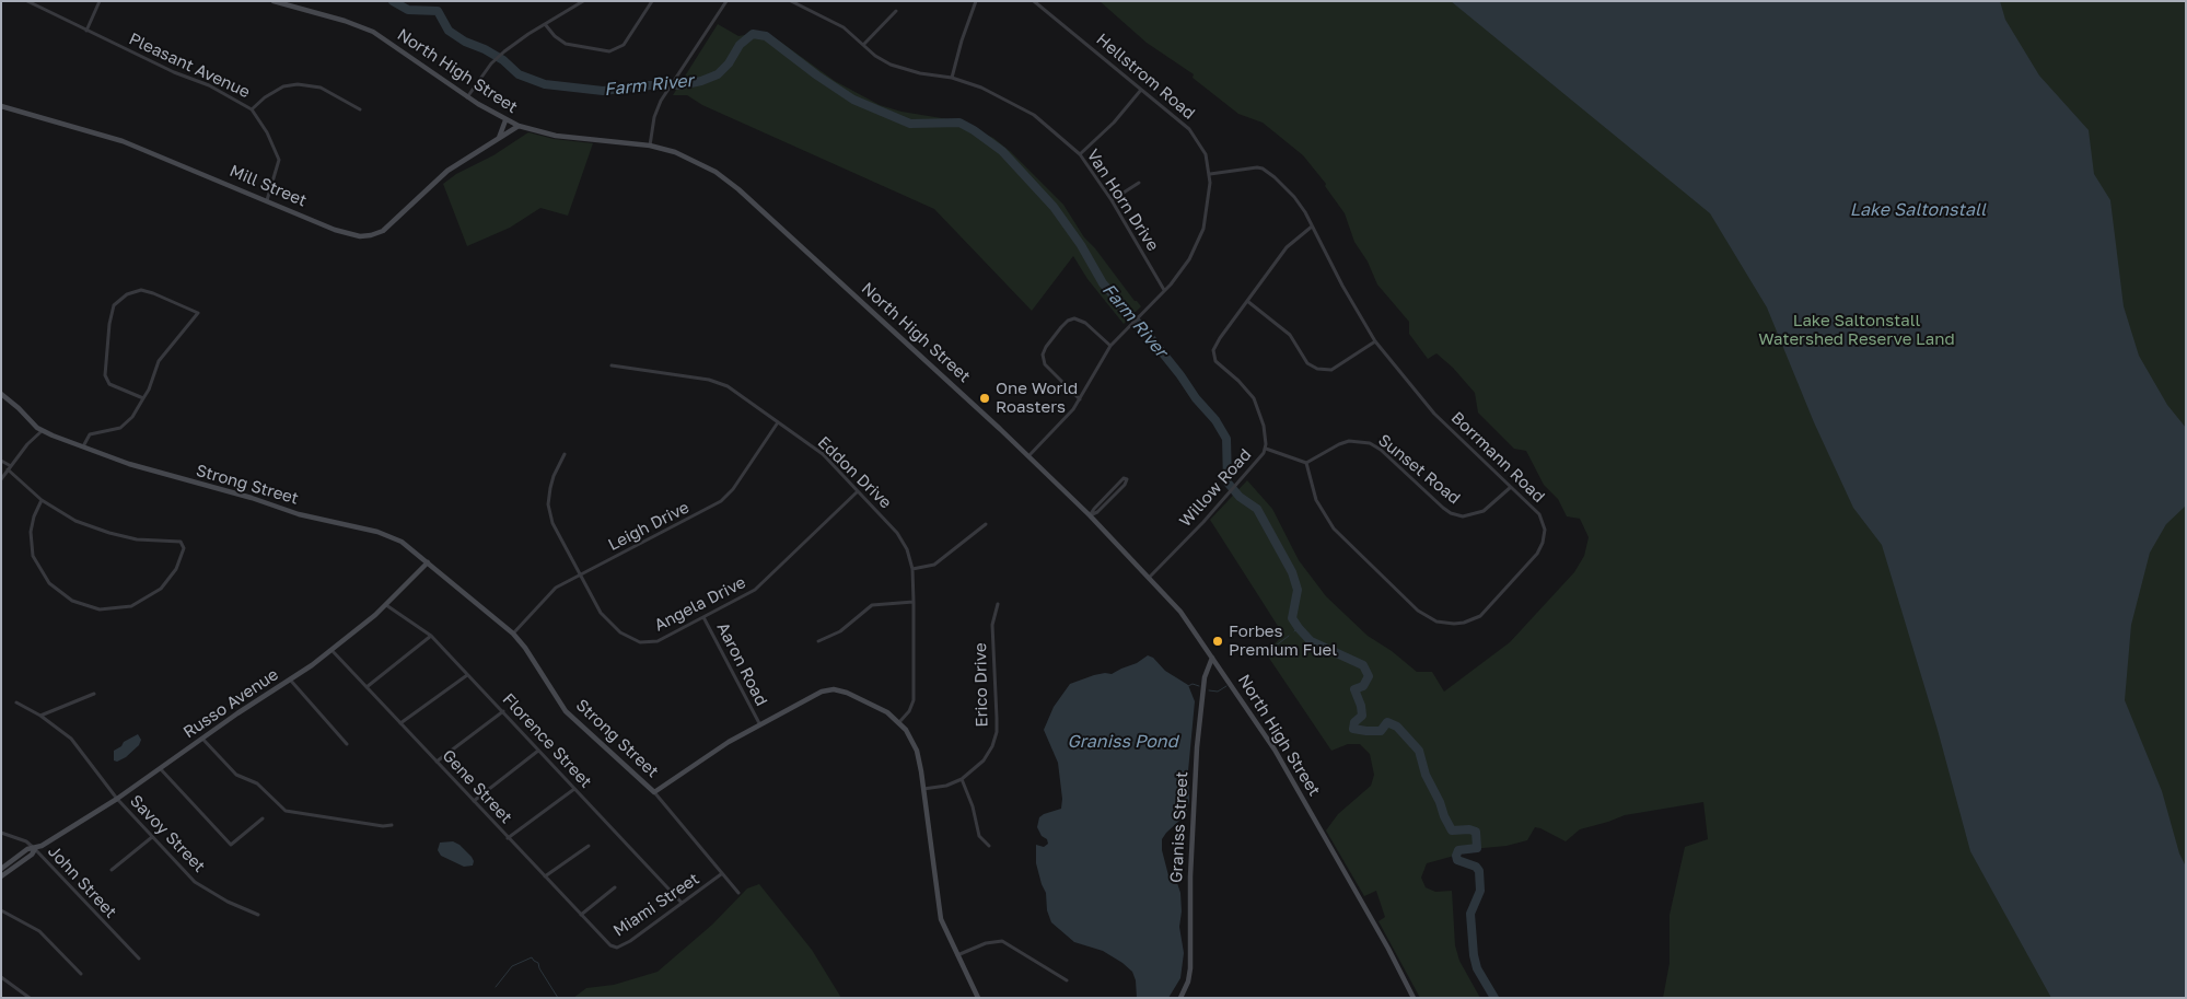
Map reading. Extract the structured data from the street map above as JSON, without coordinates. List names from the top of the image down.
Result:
{
  "streets": {
    "street": [
      "Pleasant Avenue",
      "North High Street",
      "Hellstrom Road",
      "Mill Street",
      "Van Horn Drive",
      "Borrmann Road",
      "Sunset Road",
      "Eddon Drive",
      "Strong Street",
      "Willow Road",
      "Leigh Drive",
      "Angela Drive",
      "Aaron Road",
      "Erico Drive",
      "Russo Avenue",
      "Florence Street",
      "Gene Street",
      "Graniss Street",
      "Savoy Street",
      "John Street",
      "Miami Street"
    ]
  },
  "crossings": [
    ["Pleasant Avenue", "Mill Street"],
    ["North High Street", "Hellstrom Road"],
    ["North High Street", "Mill Street"],
    ["North High Street", "Willow Road"],
    ["North High Street", "Graniss Street"],
    ["Hellstrom Road", "Van Horn Drive"],
    ["Hellstrom Road", "Borrmann Road"],
    ["Borrmann Road", "Sunset Road"],
    ["Borrmann Road", "Willow Road"],
    ["Eddon Drive", "Strong Street"],
    ["Eddon Drive", "Leigh Drive"],
    ["Eddon Drive", "Angela Drive"],
    ["Strong Street", "Leigh Drive"],
    ["Strong Street", "Aaron Road"],
    ["Strong Street", "Erico Drive"],
    ["Strong Street", "Russo Avenue"],
    ["Leigh Drive", "Angela Drive"],
    ["Angela Drive", "Aaron Road"],
    ["Russo Avenue", "Florence Street"],
    ["Russo Avenue", "Gene Street"],
    ["Russo Avenue", "Savoy Street"],
    ["Russo Avenue", "John Street"],
    ["Florence Street", "Miami Street"],
    ["Gene Street", "Miami Street"]
  ],
  "water": ["Farm River", "Lake Saltonstall", "Graniss Pond"],
  "parks": ["Lake Saltonstall Watershed Reserve Land"],
  "places": ["One World Roasters", "Forbes Premium Fuel"]
}
